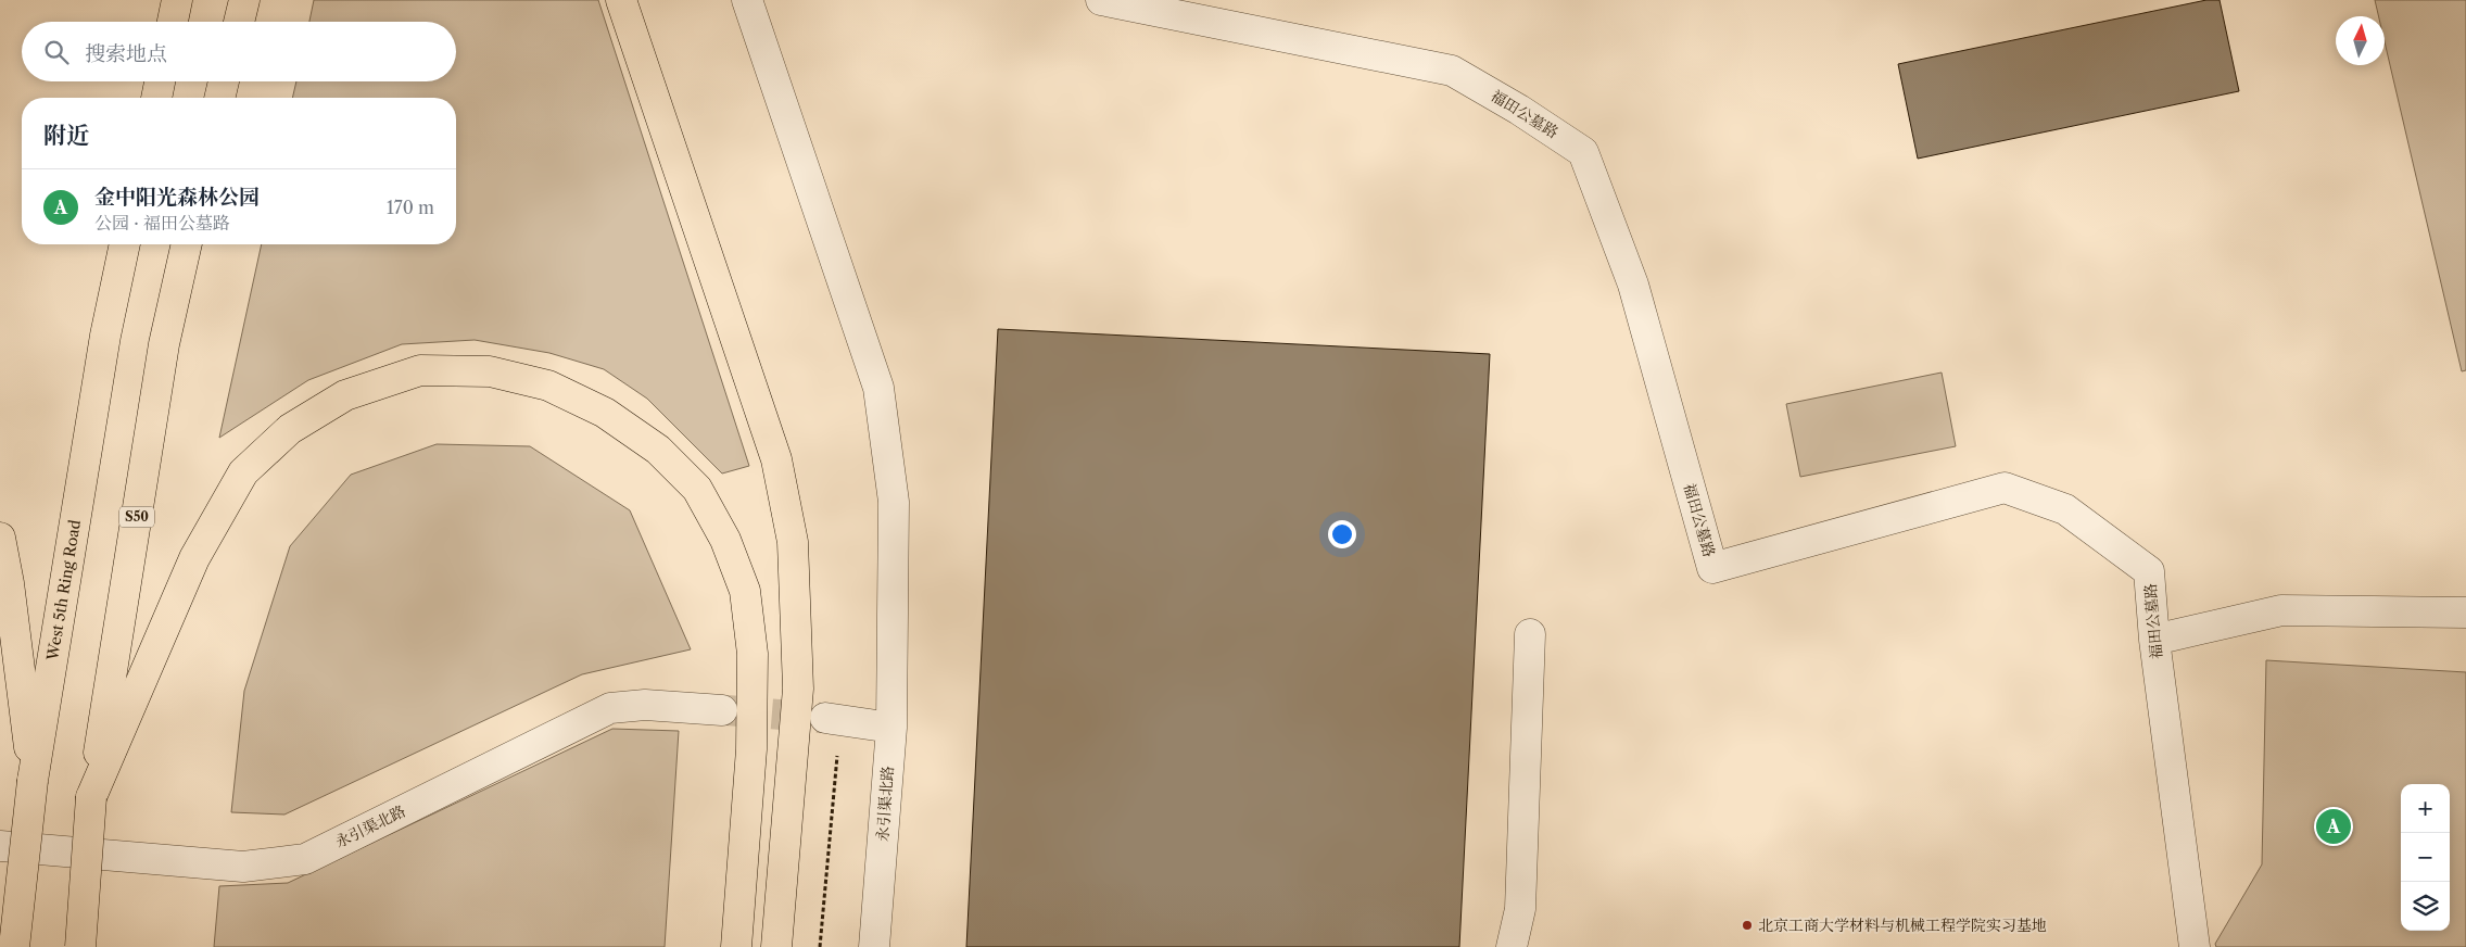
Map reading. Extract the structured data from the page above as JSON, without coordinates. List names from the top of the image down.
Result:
{
  "streets": {
    "highway": ["S50", "West 5th Ring Road"],
    "street": ["福田公墓路", "永引渠北路"]
  },
  "places": ["北京工商大学材料与机械工程学院实习基地"],
  "north": "top",
  "page": {
    "search": "搜索地点",
    "heading": "附近",
    "list": [
      {
        "mark": "A",
        "name": "金中阳光森林公园",
        "note": "公园 · 福田公墓路",
        "value": "170 m"
      }
    ],
    "map_buttons": ["+", "−"],
    "pins": "A"
  }
}
